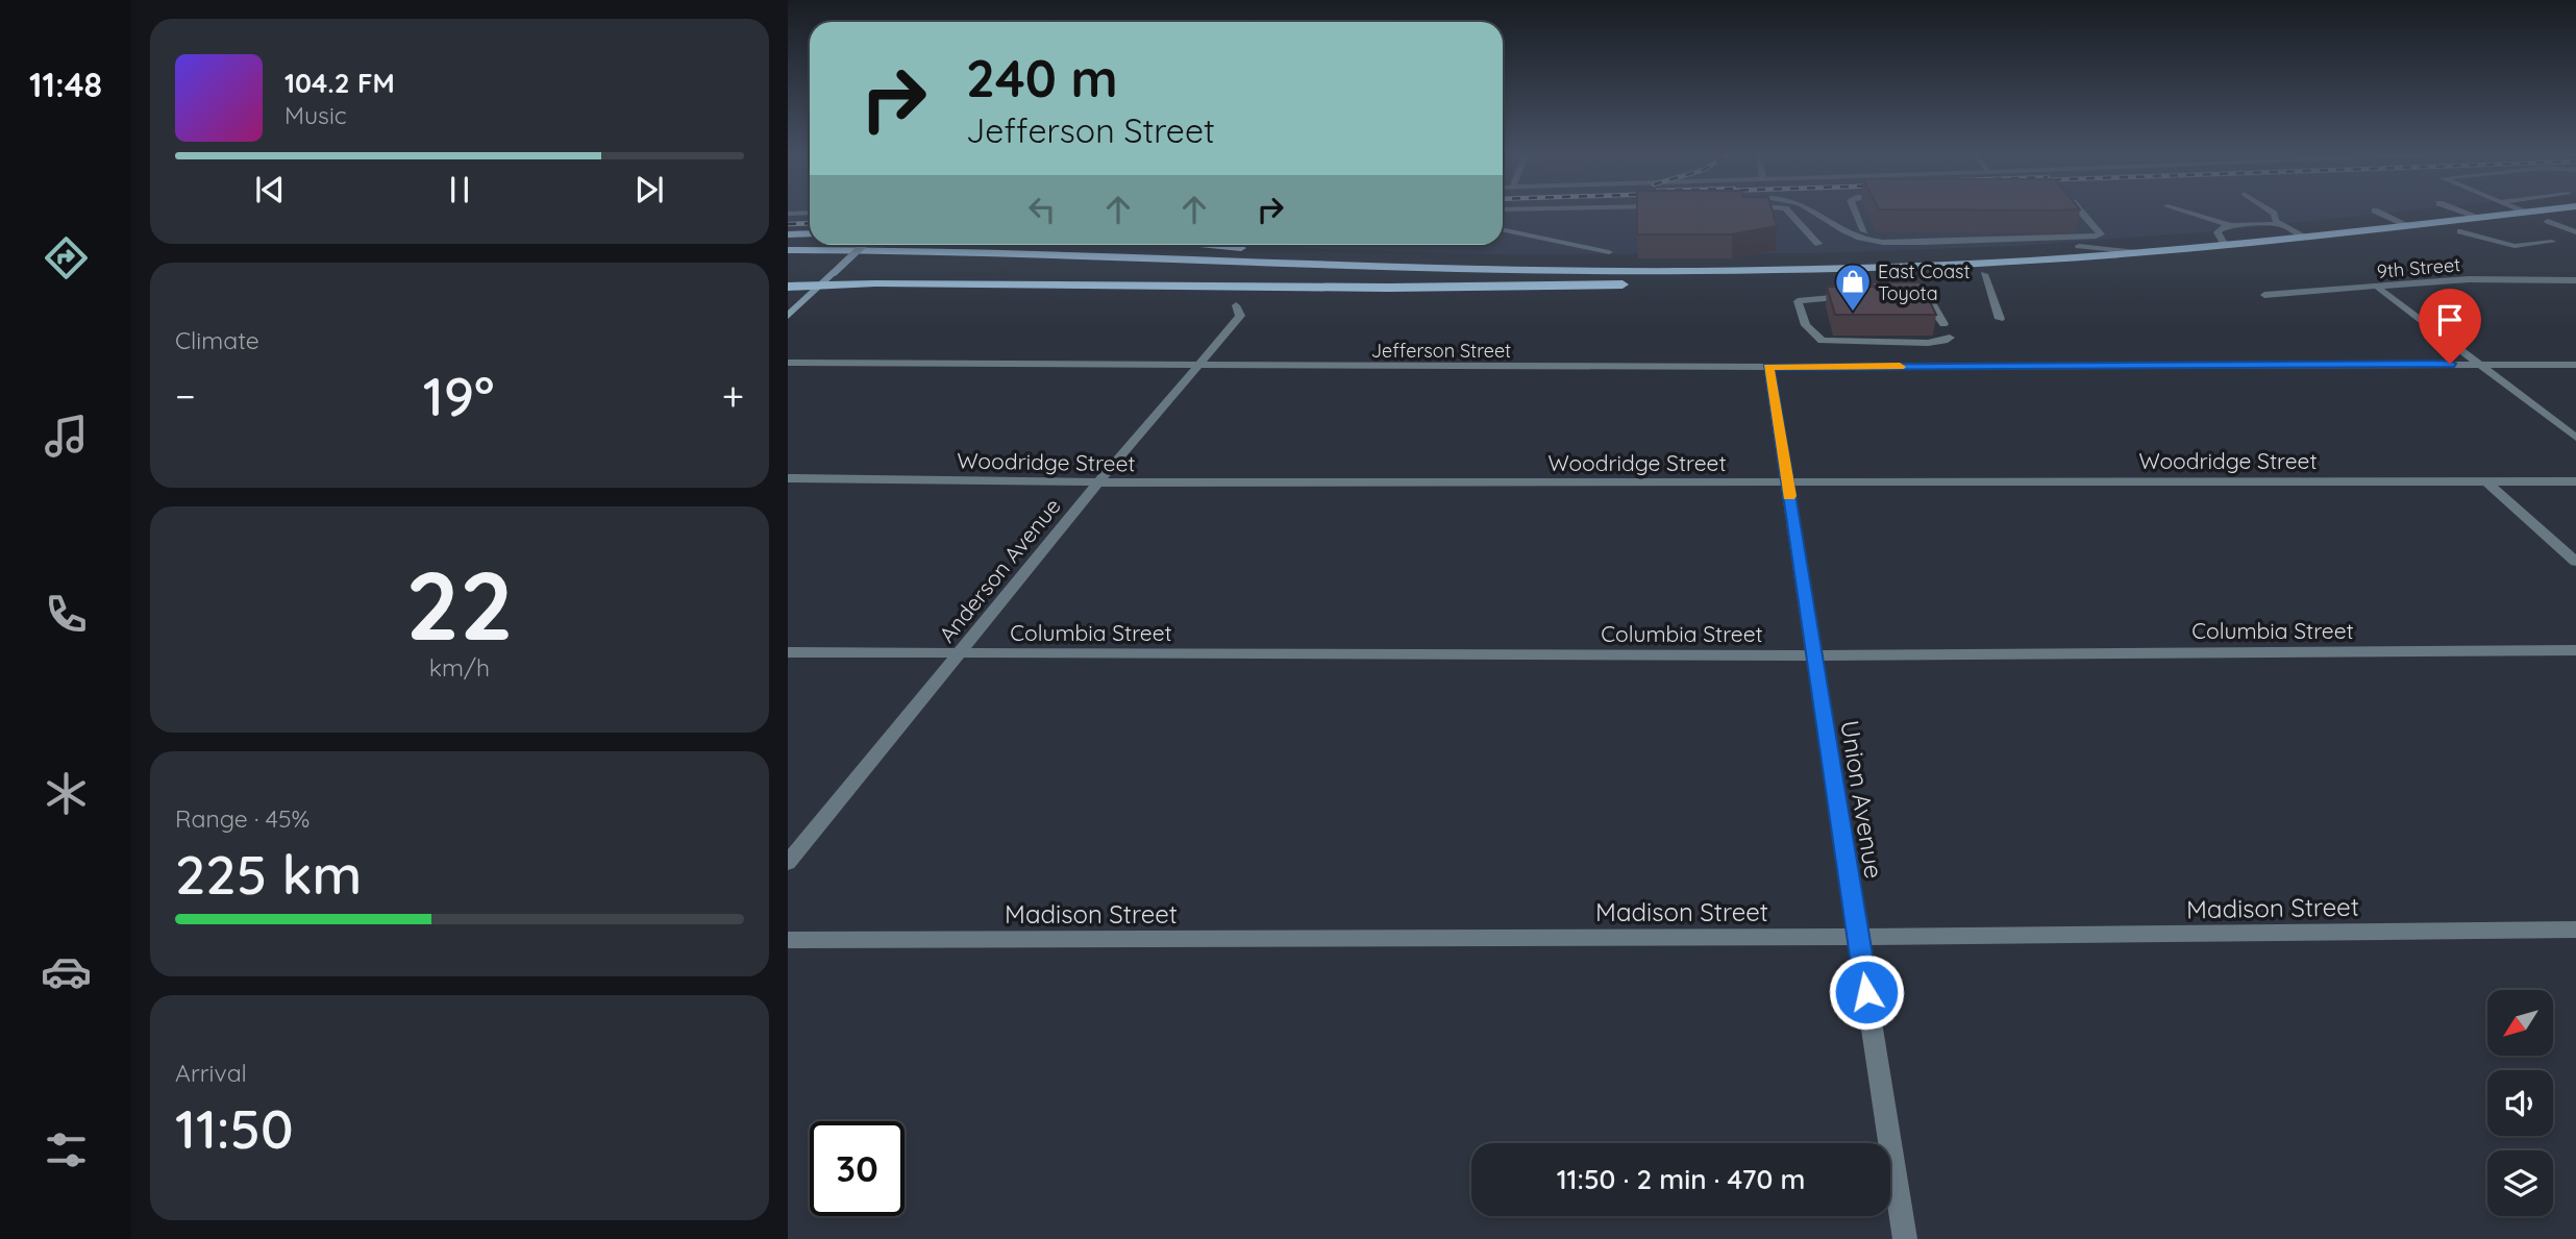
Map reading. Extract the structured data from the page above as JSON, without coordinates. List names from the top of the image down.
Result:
{
  "streets": {
    "street": [
      "9th Street",
      "Jefferson Street",
      "Woodridge Street",
      "Anderson Avenue",
      "Columbia Street",
      "Union Avenue",
      "Madison Street"
    ]
  },
  "crossings": [
    ["Jefferson Street", "Anderson Avenue"],
    ["Jefferson Street", "Union Avenue"],
    ["Woodridge Street", "Anderson Avenue"],
    ["Woodridge Street", "Union Avenue"],
    ["Anderson Avenue", "Columbia Street"],
    ["Columbia Street", "Union Avenue"],
    ["Union Avenue", "Madison Street"]
  ],
  "places": {
    "shop": ["East Coast Toyota"]
  },
  "north": "bottom left",
  "page": {
    "tabs": "11:48",
    "turn": ["240 m", "Jefferson Street"],
    "song": ["104.2 FM", "Music"],
    "tile": [
      "Climate",
      ["22", "km/h"],
      ["Range · 45%", "225 km"],
      ["Arrival", "11:50"]
    ],
    "heat": ["−", "19°", "+"],
    "limit": "30",
    "trip": "11:50 · 2 min · 470 m"
  }
}
